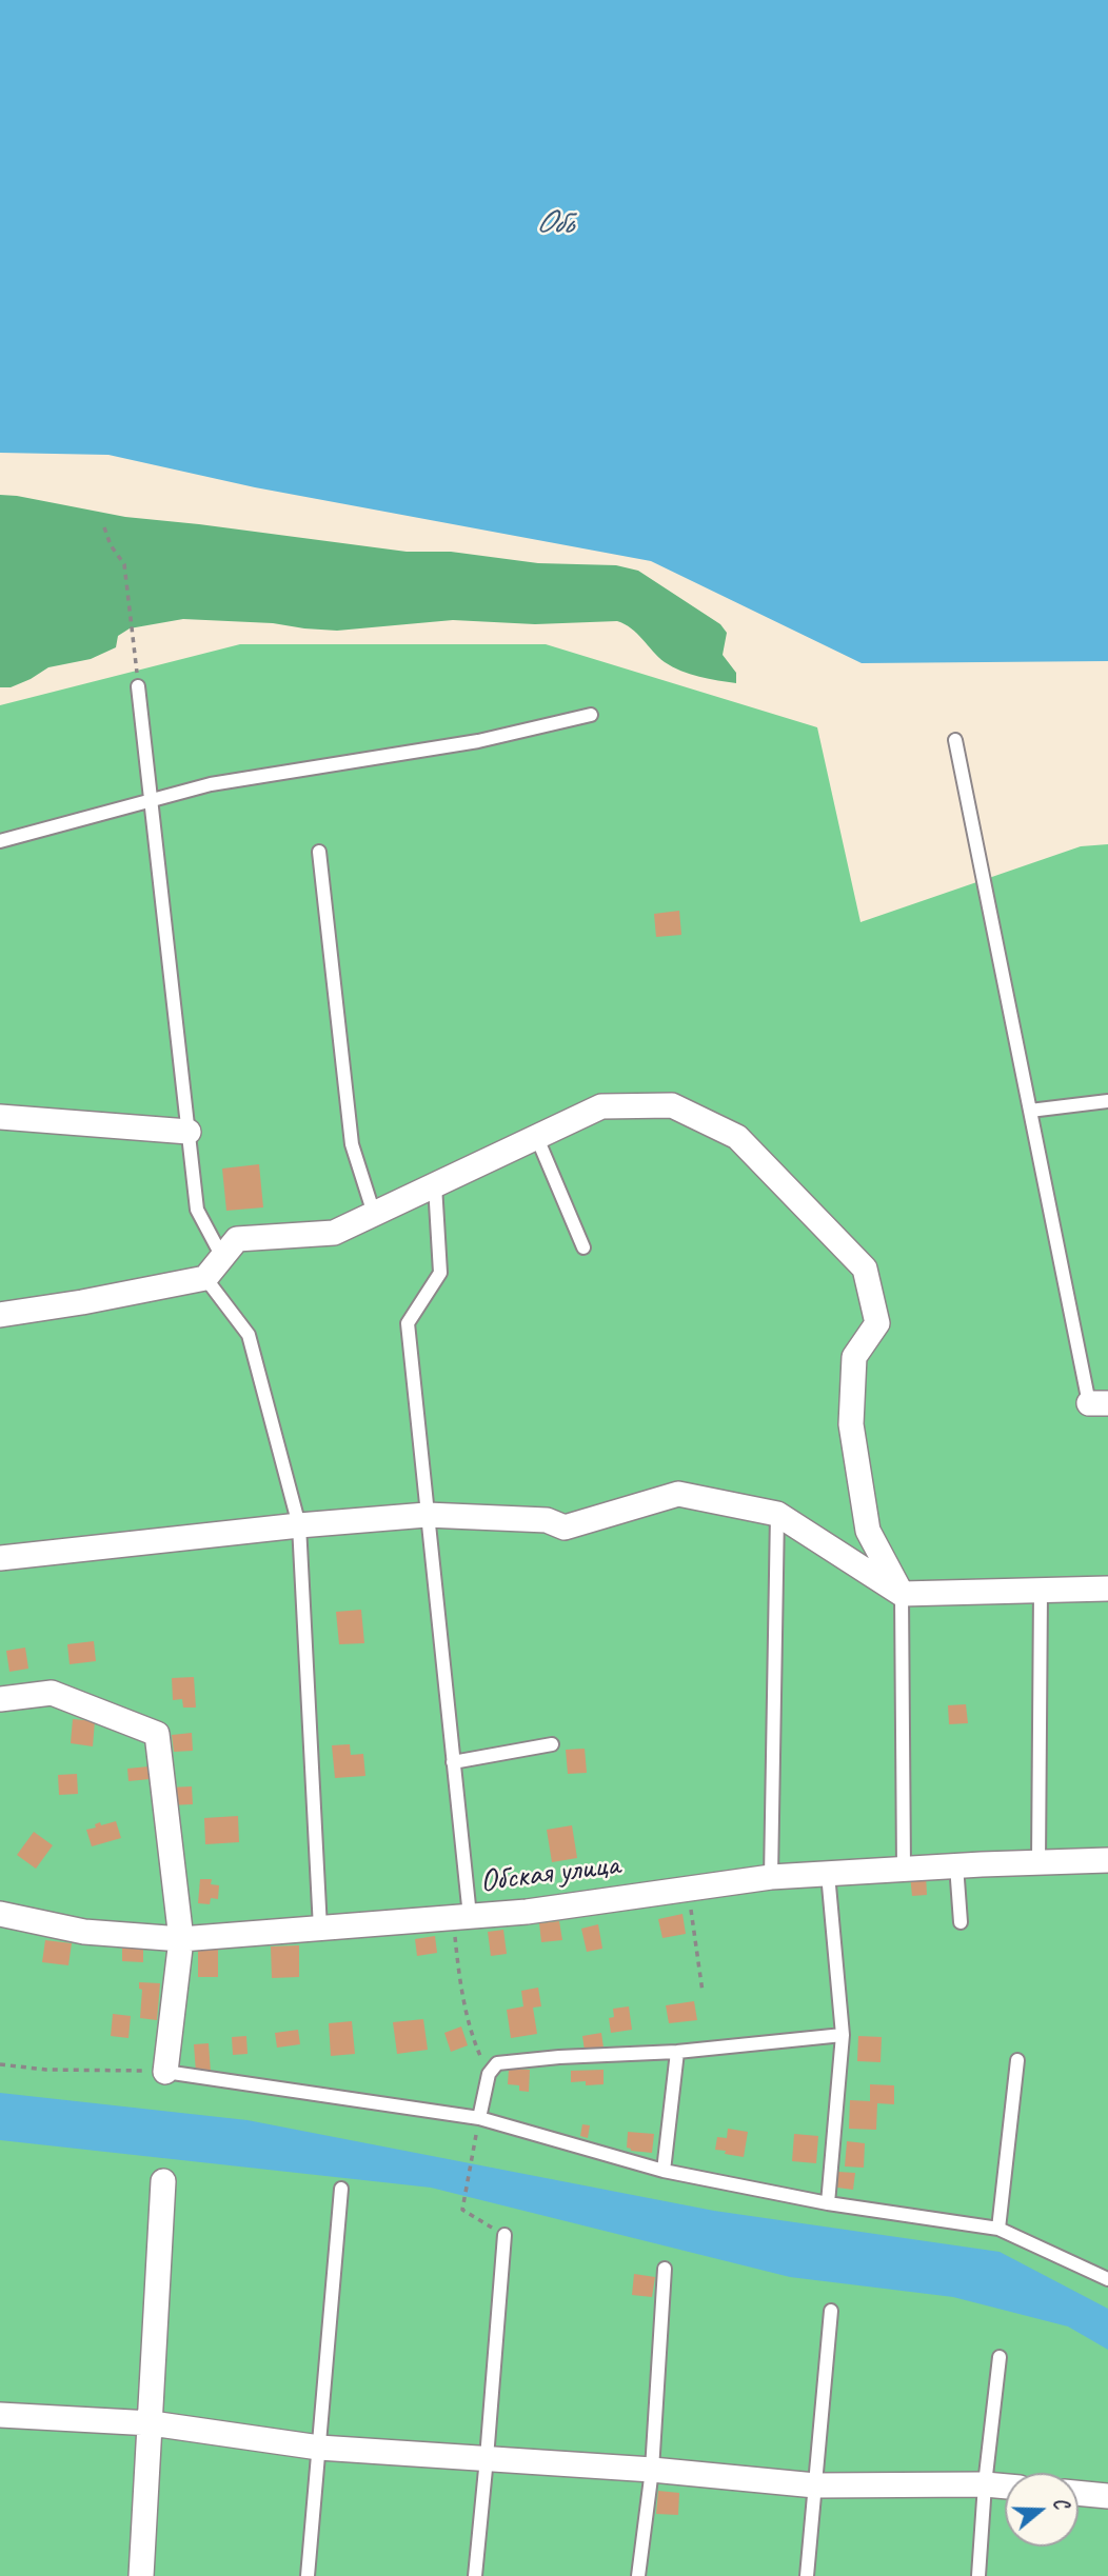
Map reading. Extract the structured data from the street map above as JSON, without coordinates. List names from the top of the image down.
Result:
{
  "streets": {
    "street": ["Обская улица"]
  },
  "water": ["Обь"],
  "north": "right"
}
